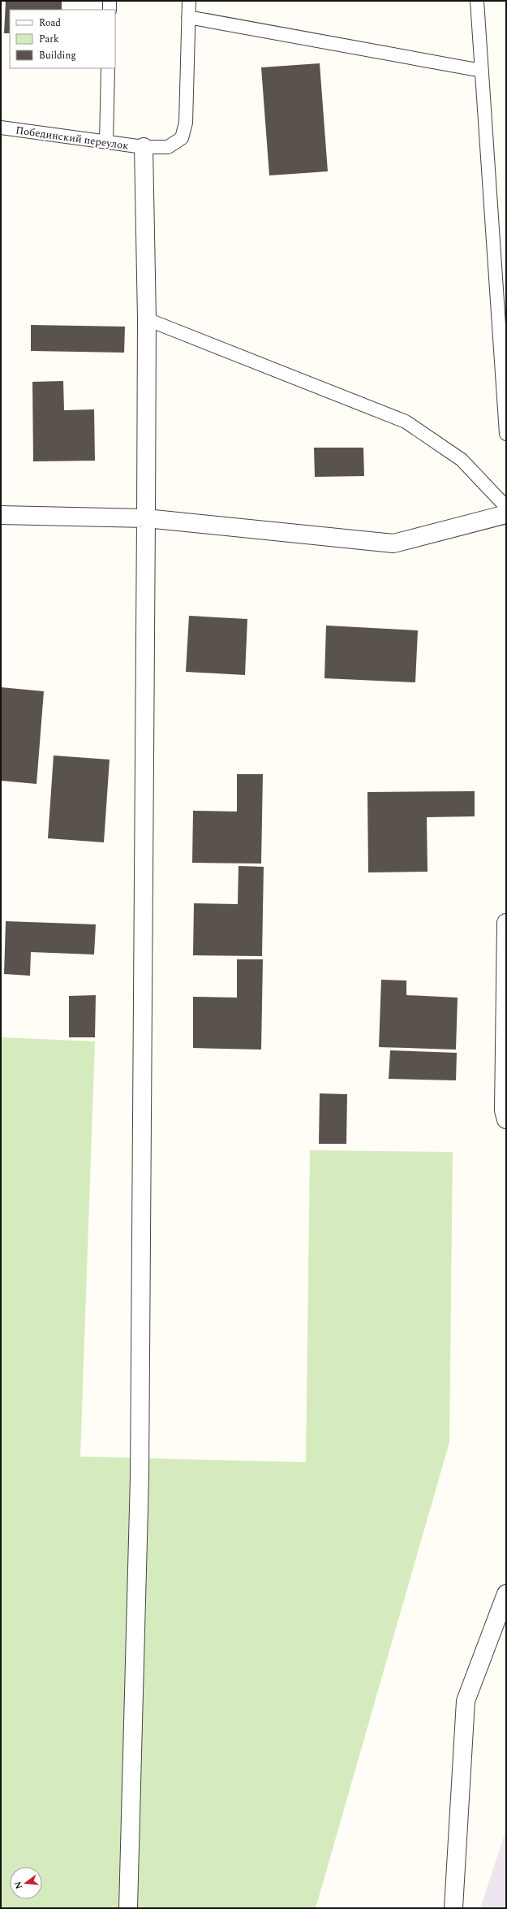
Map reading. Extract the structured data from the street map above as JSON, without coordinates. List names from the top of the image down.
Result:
{
  "streets": {
    "lane": ["Побединский переулок"]
  },
  "legend": ["Road", "Park", "Building"],
  "north": "left"
}
